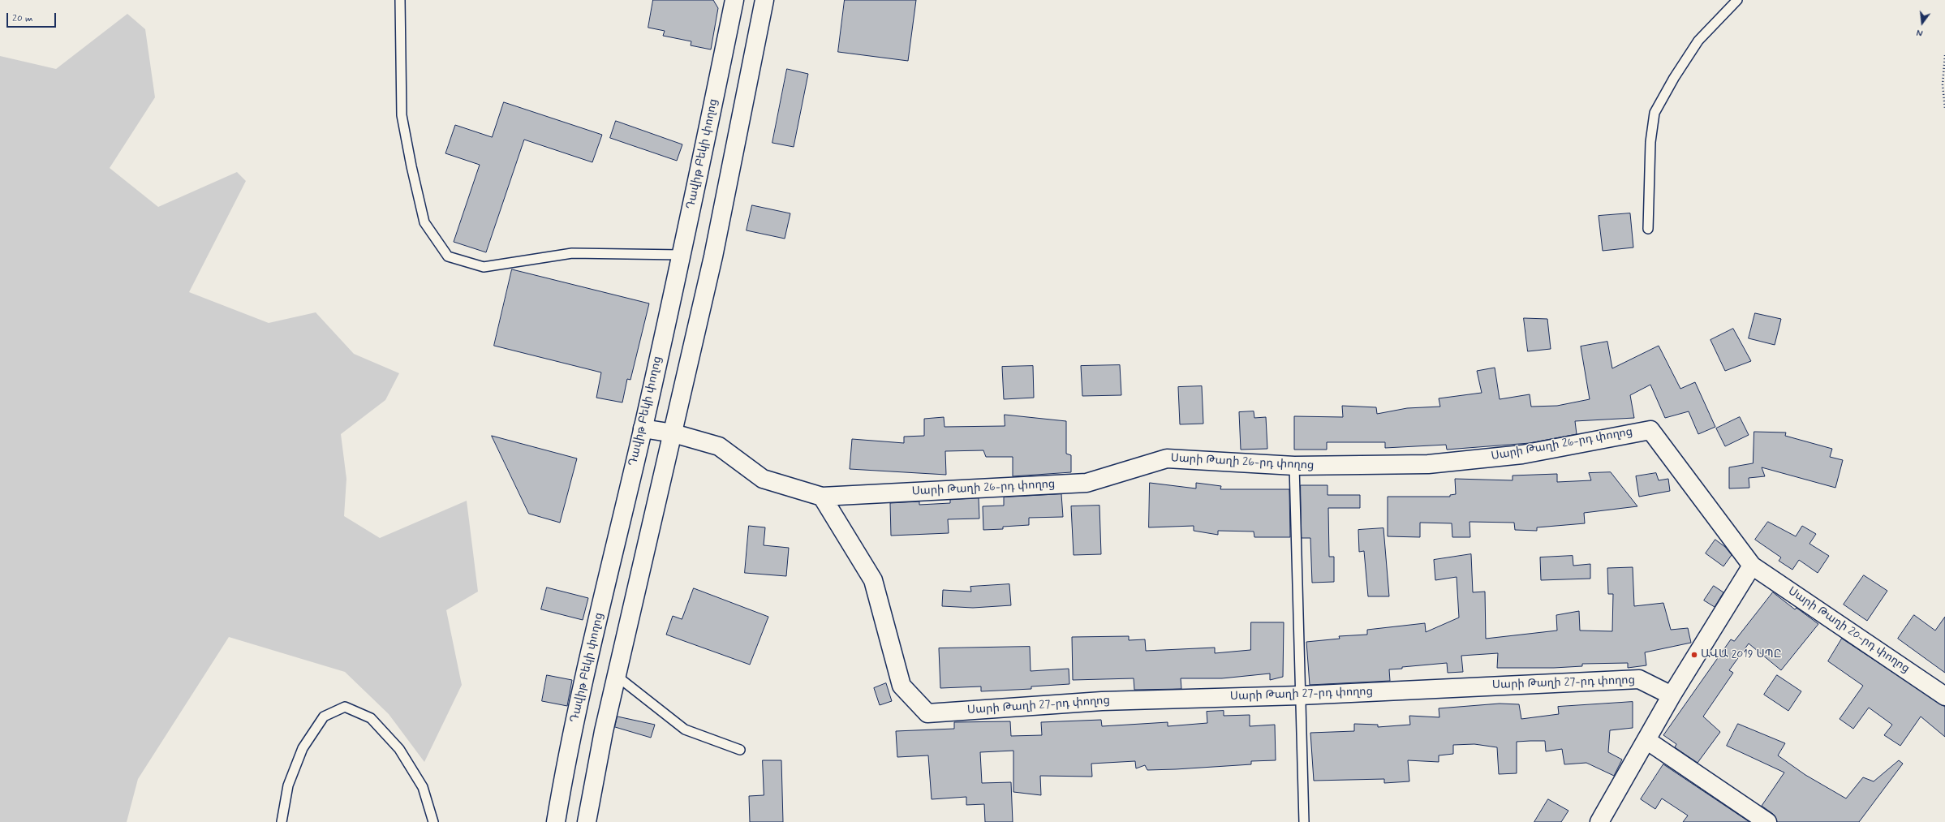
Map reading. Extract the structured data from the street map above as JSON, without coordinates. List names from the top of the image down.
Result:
{
  "streets": {
    "street": [
      "Դավիթ Բեկի փողոց",
      "Սարի Թաղի 26-րդ փողոց",
      "Սարի Թաղի 20-րդ փողոց",
      "Սարի Թաղի 27-րդ փողոց"
    ]
  },
  "crossings": [
    ["Դավիթ Բեկի փողոց", "Սարի Թաղի 26-րդ փողոց"],
    ["Սարի Թաղի 26-րդ փողոց", "Սարի Թաղի 20-րդ փողոց"],
    ["Սարի Թաղի 26-րդ փողոց", "Սարի Թաղի 27-րդ փողոց"]
  ],
  "places": ["ԱՎԱ 2019 ՍՊԸ"],
  "scale_bar": "20 m",
  "north": "bottom"
}
